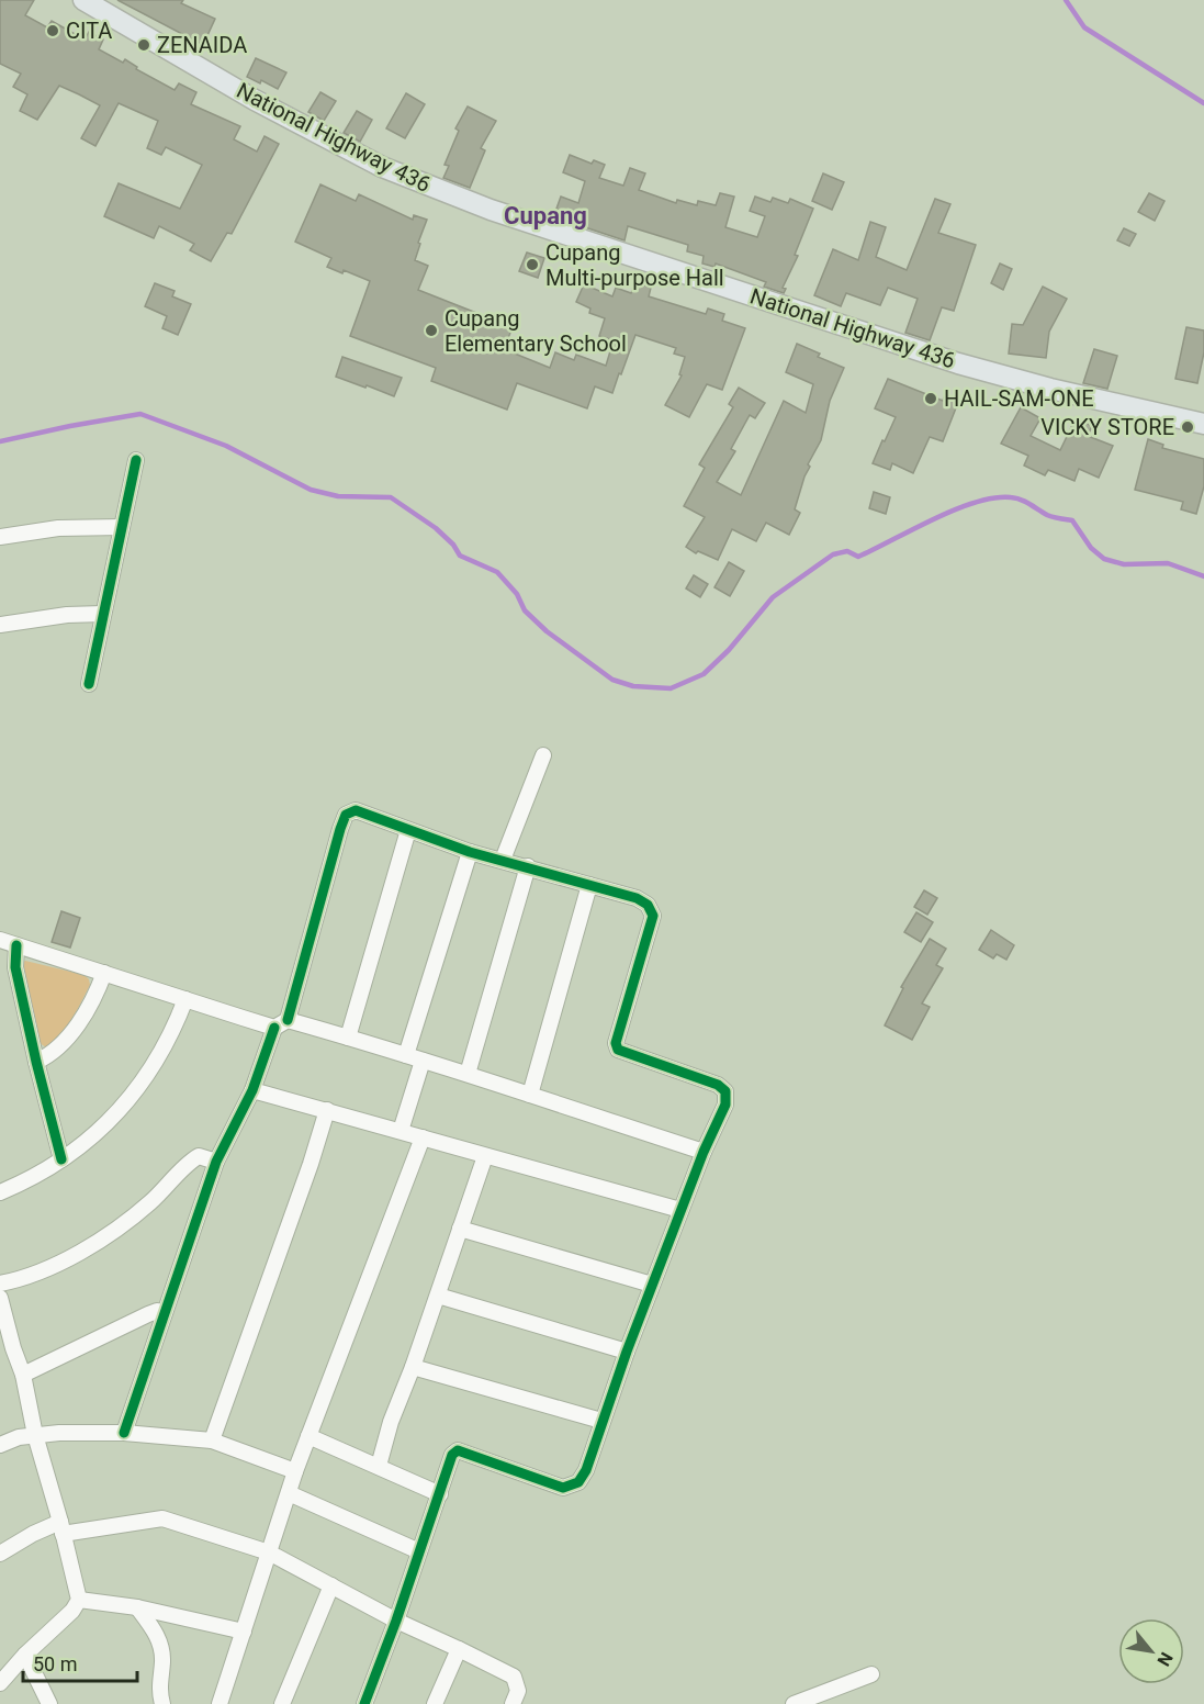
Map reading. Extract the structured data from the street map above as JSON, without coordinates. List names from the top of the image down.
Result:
{
  "streets": {
    "main road": ["National Highway 436"]
  },
  "districts": ["Cupang"],
  "places": [
    "CITA",
    "ZENAIDA",
    "Cupang Multi-purpose Hall",
    "Cupang Elementary School",
    "HAIL-SAM-ONE",
    "VICKY STORE"
  ],
  "scale_bar": "50 m",
  "north": "bottom right"
}
